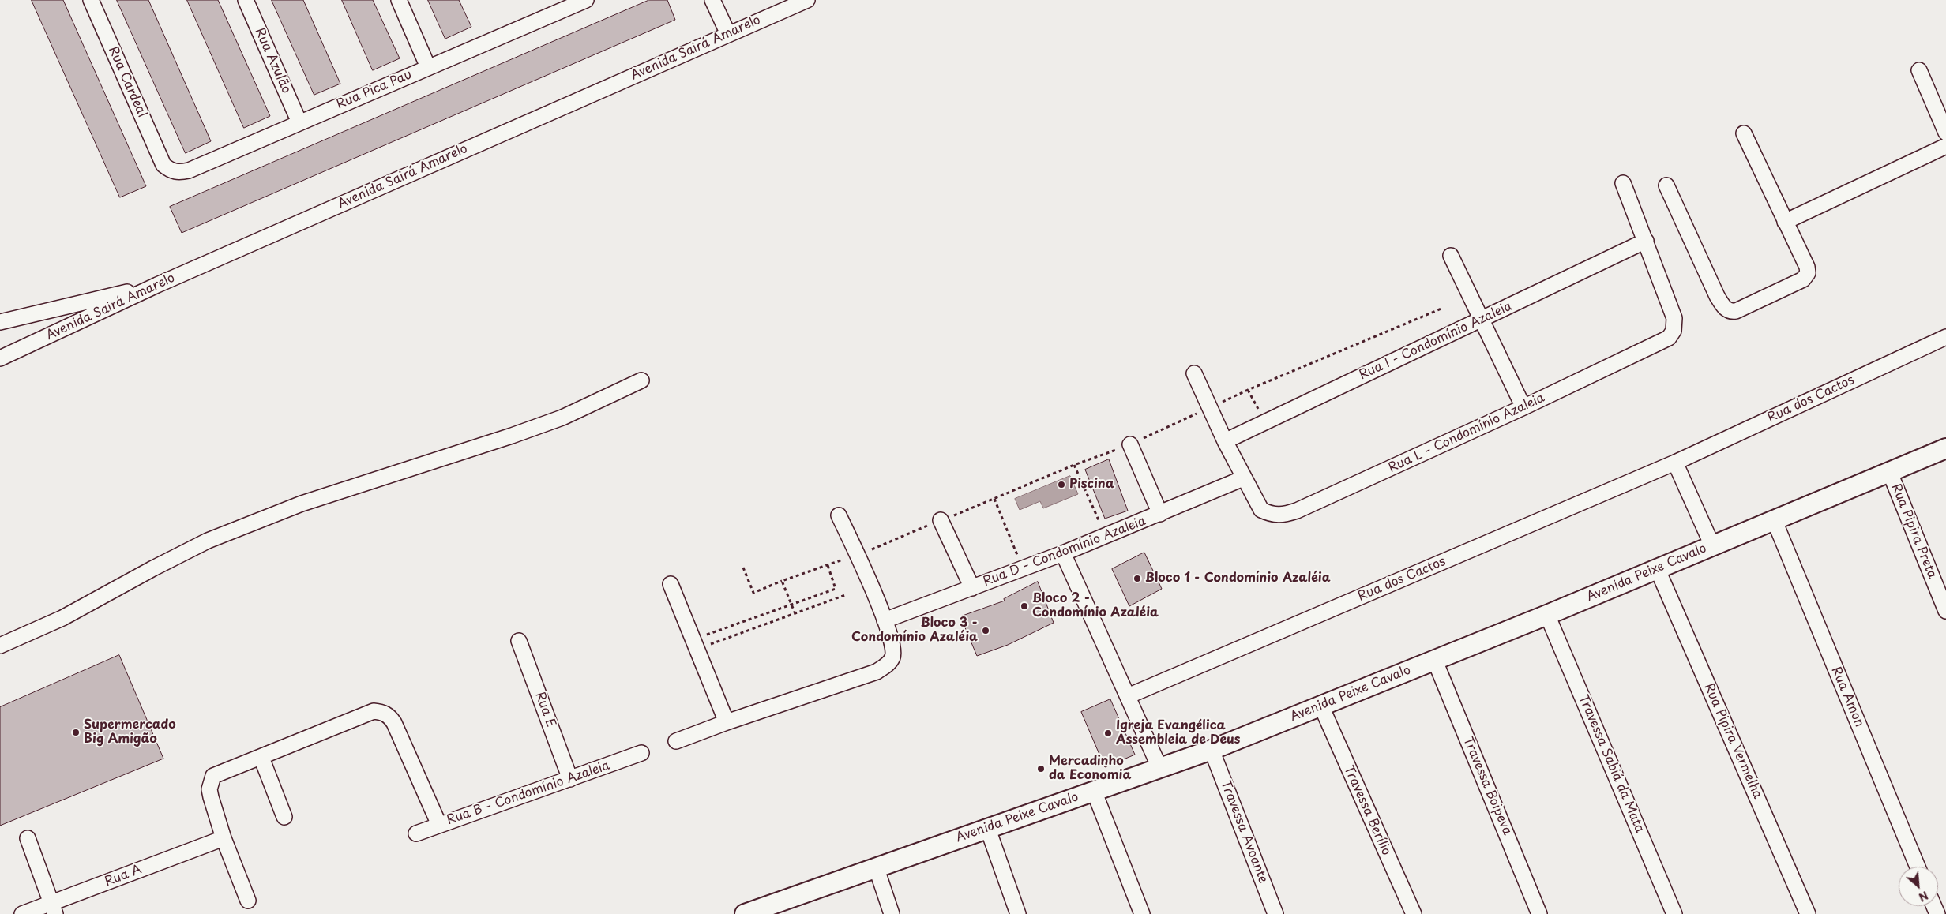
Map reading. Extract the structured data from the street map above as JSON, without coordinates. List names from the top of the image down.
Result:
{
  "streets": {
    "street": [
      "Avenida Sairá Amarelo",
      "Rua Azulão",
      "Rua Cardeal",
      "Rua Pica Pau",
      "Rua I - Condomínio Azaleia",
      "Rua dos Cactos",
      "Rua L - Condomínio Azaleia",
      "Rua Pipira Preta",
      "Rua D - Condomínio Azaleia",
      "Avenida Peixe Cavalo",
      "Rua Amon",
      "Rua E",
      "Rua Pipira Vermelha",
      "Travessa Sabiá da Mata",
      "Travessa Boipeva",
      "Rua B - Condomínio Azaleia",
      "Travessa Berílio",
      "Travessa Avoante",
      "Rua A"
    ]
  },
  "crossings": [
    ["Rua Azulão", "Rua Pica Pau"],
    ["Rua Cardeal", "Rua Pica Pau"],
    ["Rua I - Condomínio Azaleia", "Rua L - Condomínio Azaleia"],
    ["Rua L - Condomínio Azaleia", "Rua D - Condomínio Azaleia"],
    ["Rua Pipira Preta", "Avenida Peixe Cavalo"],
    ["Avenida Peixe Cavalo", "Rua Amon"],
    ["Avenida Peixe Cavalo", "Rua Pipira Vermelha"],
    ["Avenida Peixe Cavalo", "Travessa Sabiá da Mata"],
    ["Avenida Peixe Cavalo", "Travessa Boipeva"],
    ["Avenida Peixe Cavalo", "Travessa Berílio"],
    ["Avenida Peixe Cavalo", "Travessa Avoante"],
    ["Rua E", "Rua B - Condomínio Azaleia"]
  ],
  "places": [
    "Piscina",
    "Bloco 1 - Condomínio Azaléia",
    "Bloco 2 - Condomínio Azaléia",
    "Bloco 3 - Condomínio Azaléia",
    "Supermercado Big Amigão",
    "Igreja Evangélica Assembleia de Deus",
    "Mercadinho da Economia"
  ],
  "north": "bottom right"
}
